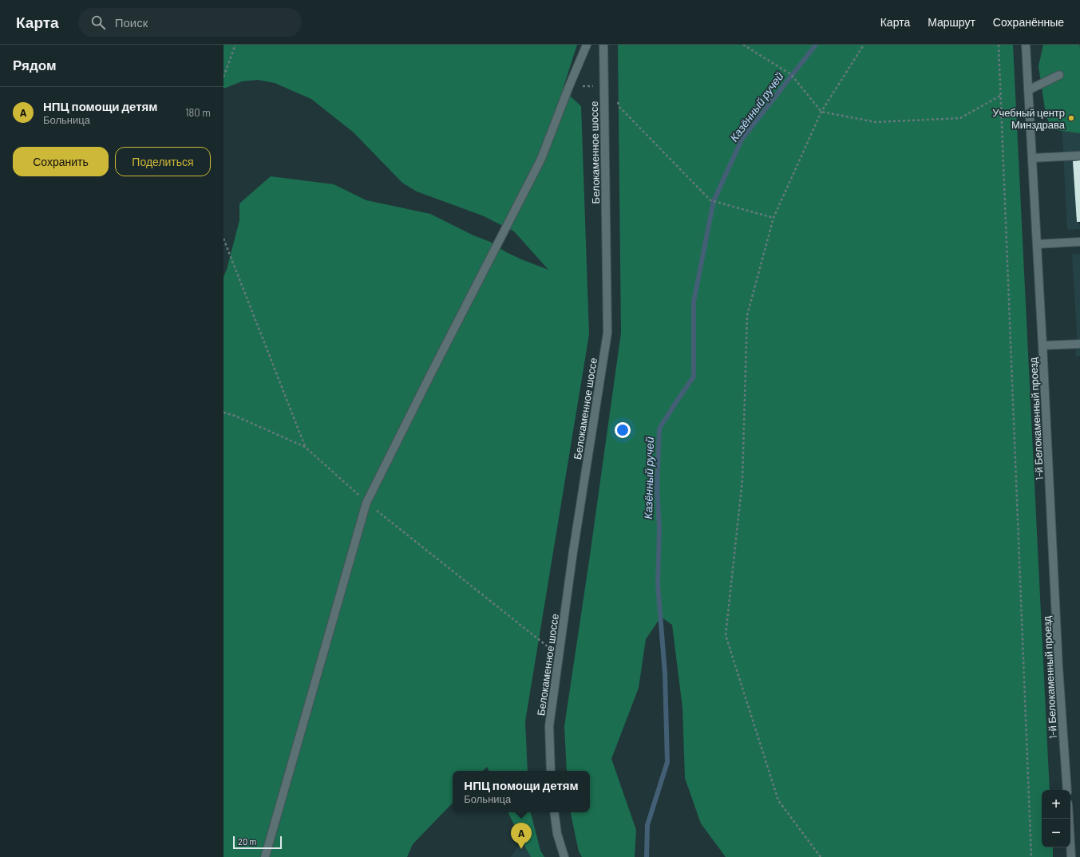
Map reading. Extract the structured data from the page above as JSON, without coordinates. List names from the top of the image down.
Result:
{
  "streets": {
    "street": ["Белокаменное шоссе", "1-й Белокаменный проезд"]
  },
  "water": ["Казённый ручей"],
  "places": ["Учебный центр Минздрава"],
  "scale_bar": "20 m",
  "page": {
    "header": "Карта",
    "search": "Поиск",
    "nav": ["Карта", "Маршрут", "Сохранённые"],
    "heading": "Рядом",
    "list": [
      {
        "mark": "A",
        "name": "НПЦ помощи детям",
        "note": "Больница",
        "value": "180 m"
      }
    ],
    "buttons": ["Сохранить", "Поделиться"],
    "popup": ["НПЦ помощи детям", "Больница"],
    "map_buttons": ["+", "−"],
    "pins": "A",
    "scale": "20 m"
  }
}
